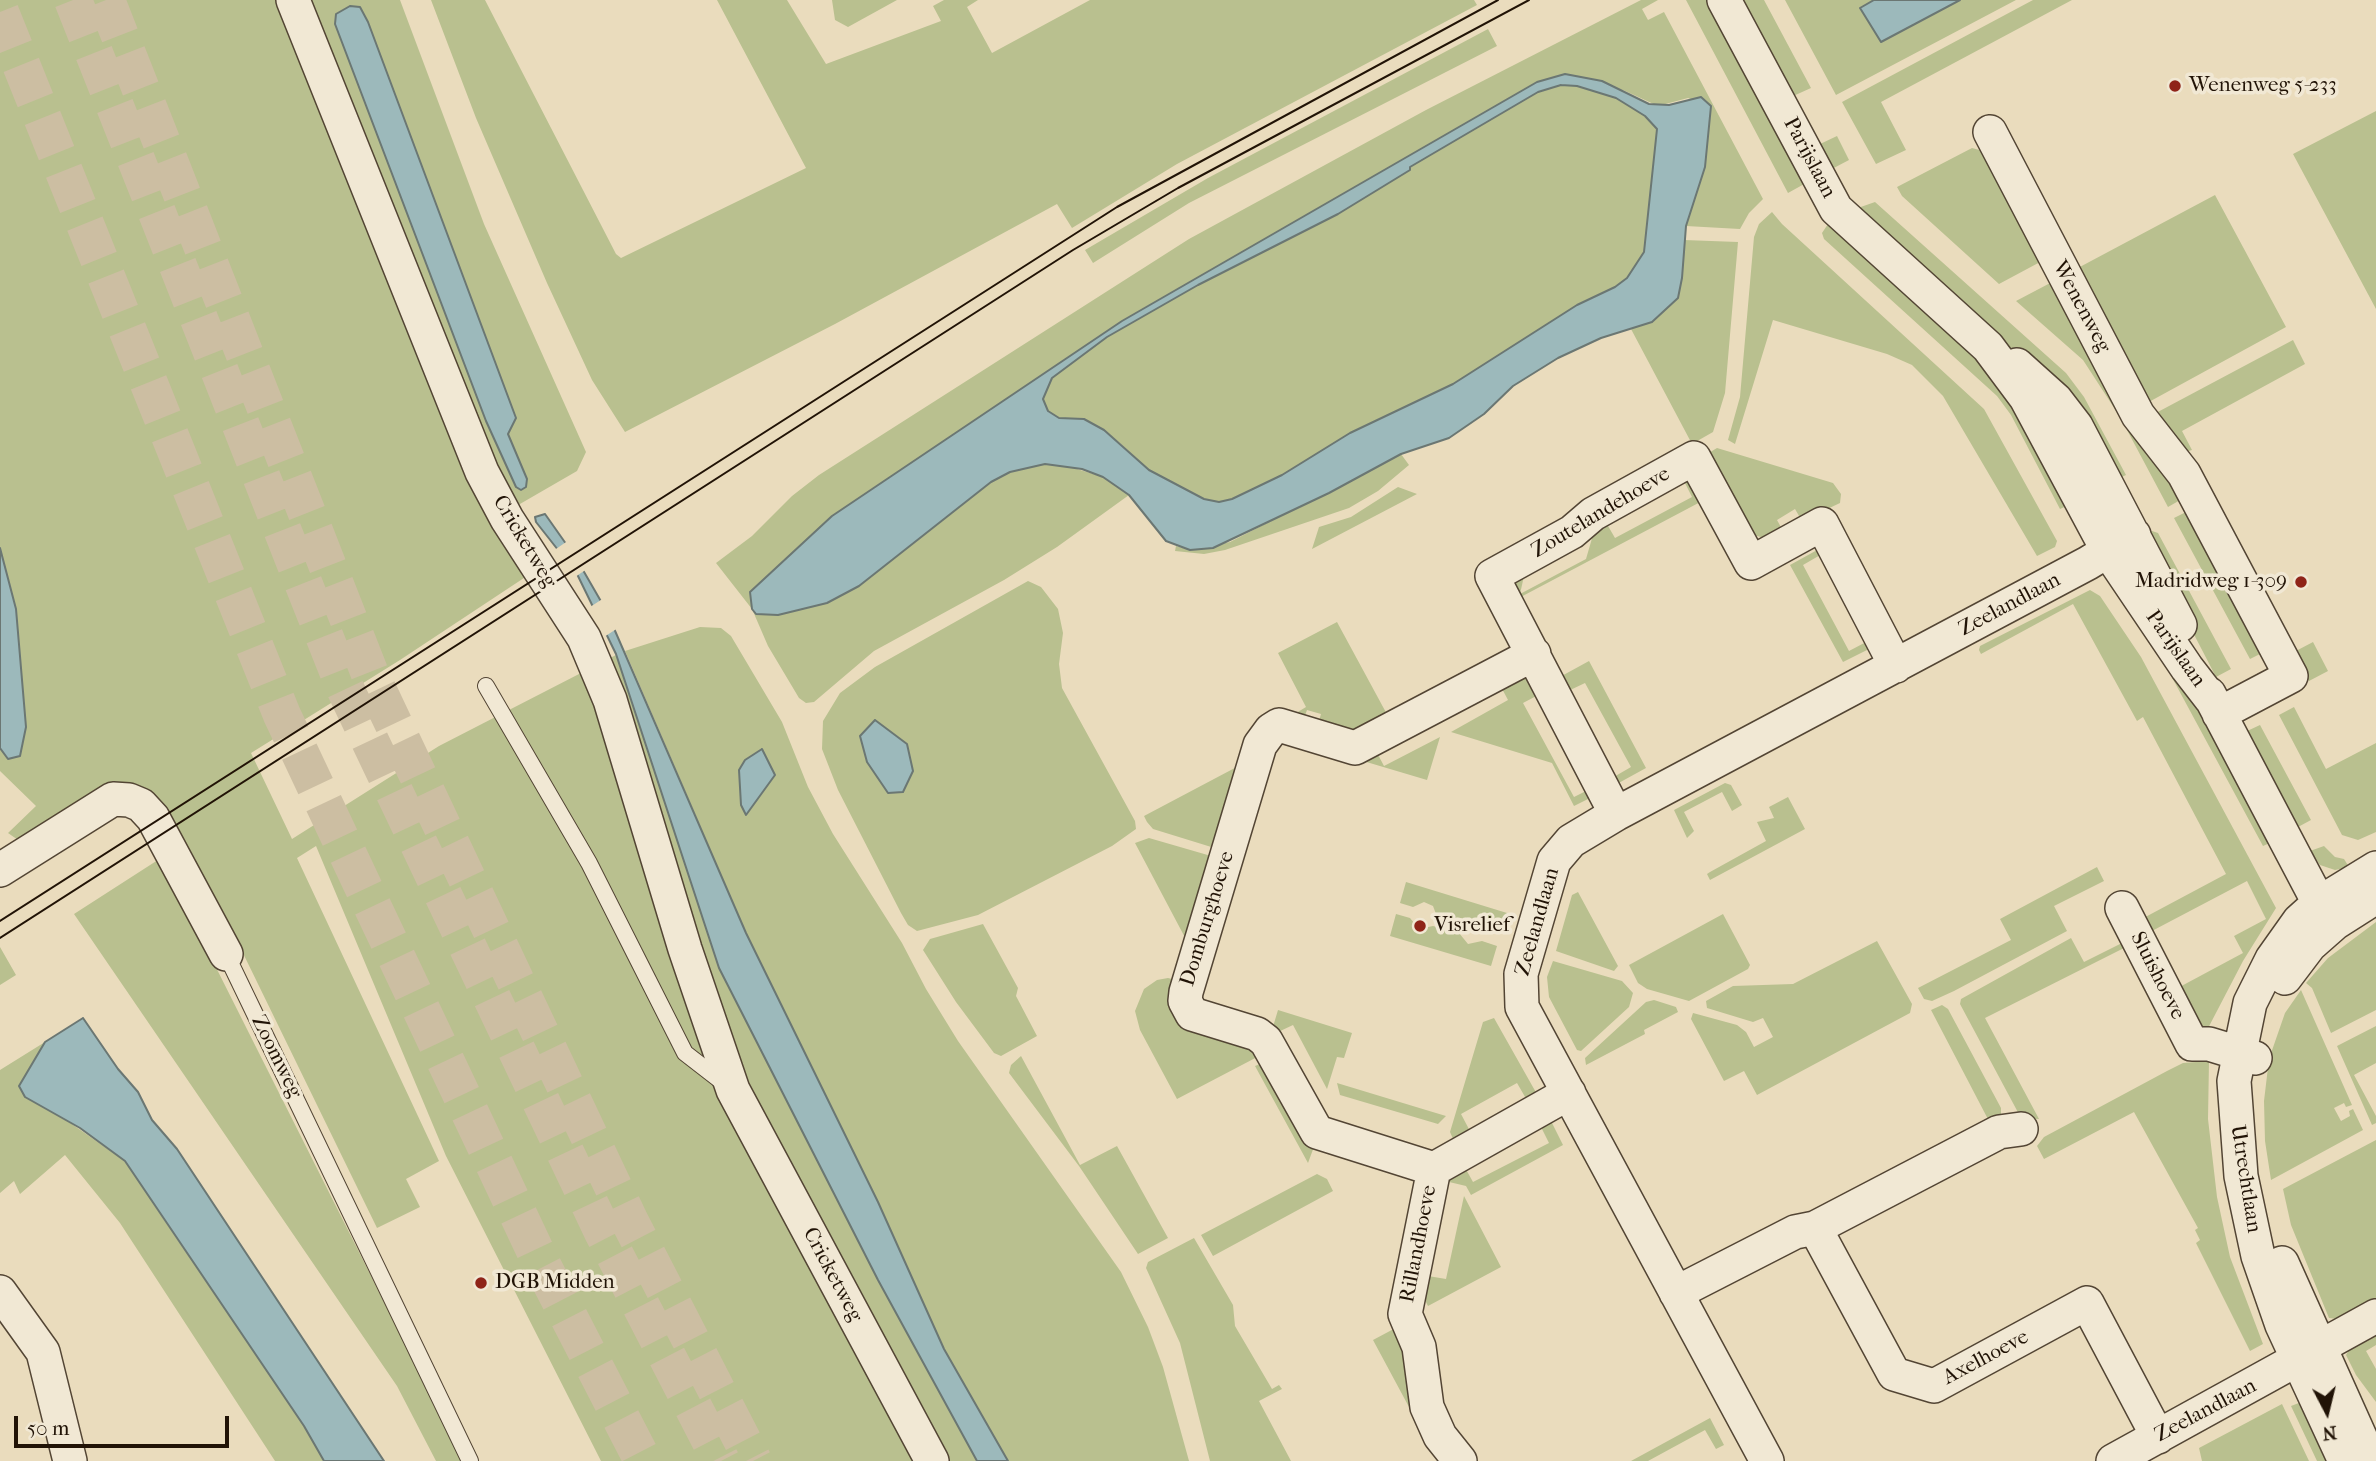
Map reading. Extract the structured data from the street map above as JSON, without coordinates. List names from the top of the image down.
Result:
{
  "streets": {
    "street": [
      "Parijslaan",
      "Wenenweg",
      "Zoutelandehoeve",
      "Cricketweg",
      "Zeelandlaan",
      "Domburghoeve",
      "Sluishoeve",
      "Zoomweg",
      "Utrechtlaan",
      "Rillandhoeve",
      "Axelhoeve"
    ]
  },
  "crossings": [
    ["Parijslaan", "Wenenweg"],
    ["Parijslaan", "Zeelandlaan"],
    ["Parijslaan", "Utrechtlaan"],
    ["Zoutelandehoeve", "Zeelandlaan"],
    ["Zoutelandehoeve", "Domburghoeve"],
    ["Zeelandlaan", "Utrechtlaan"],
    ["Zeelandlaan", "Axelhoeve"],
    ["Domburghoeve", "Rillandhoeve"],
    ["Sluishoeve", "Utrechtlaan"]
  ],
  "places": [
    "Wenenweg 5-233",
    "Madridweg 1-309",
    "Visrelief",
    "DGB Midden"
  ],
  "scale_bar": "50 m",
  "north": "bottom"
}
